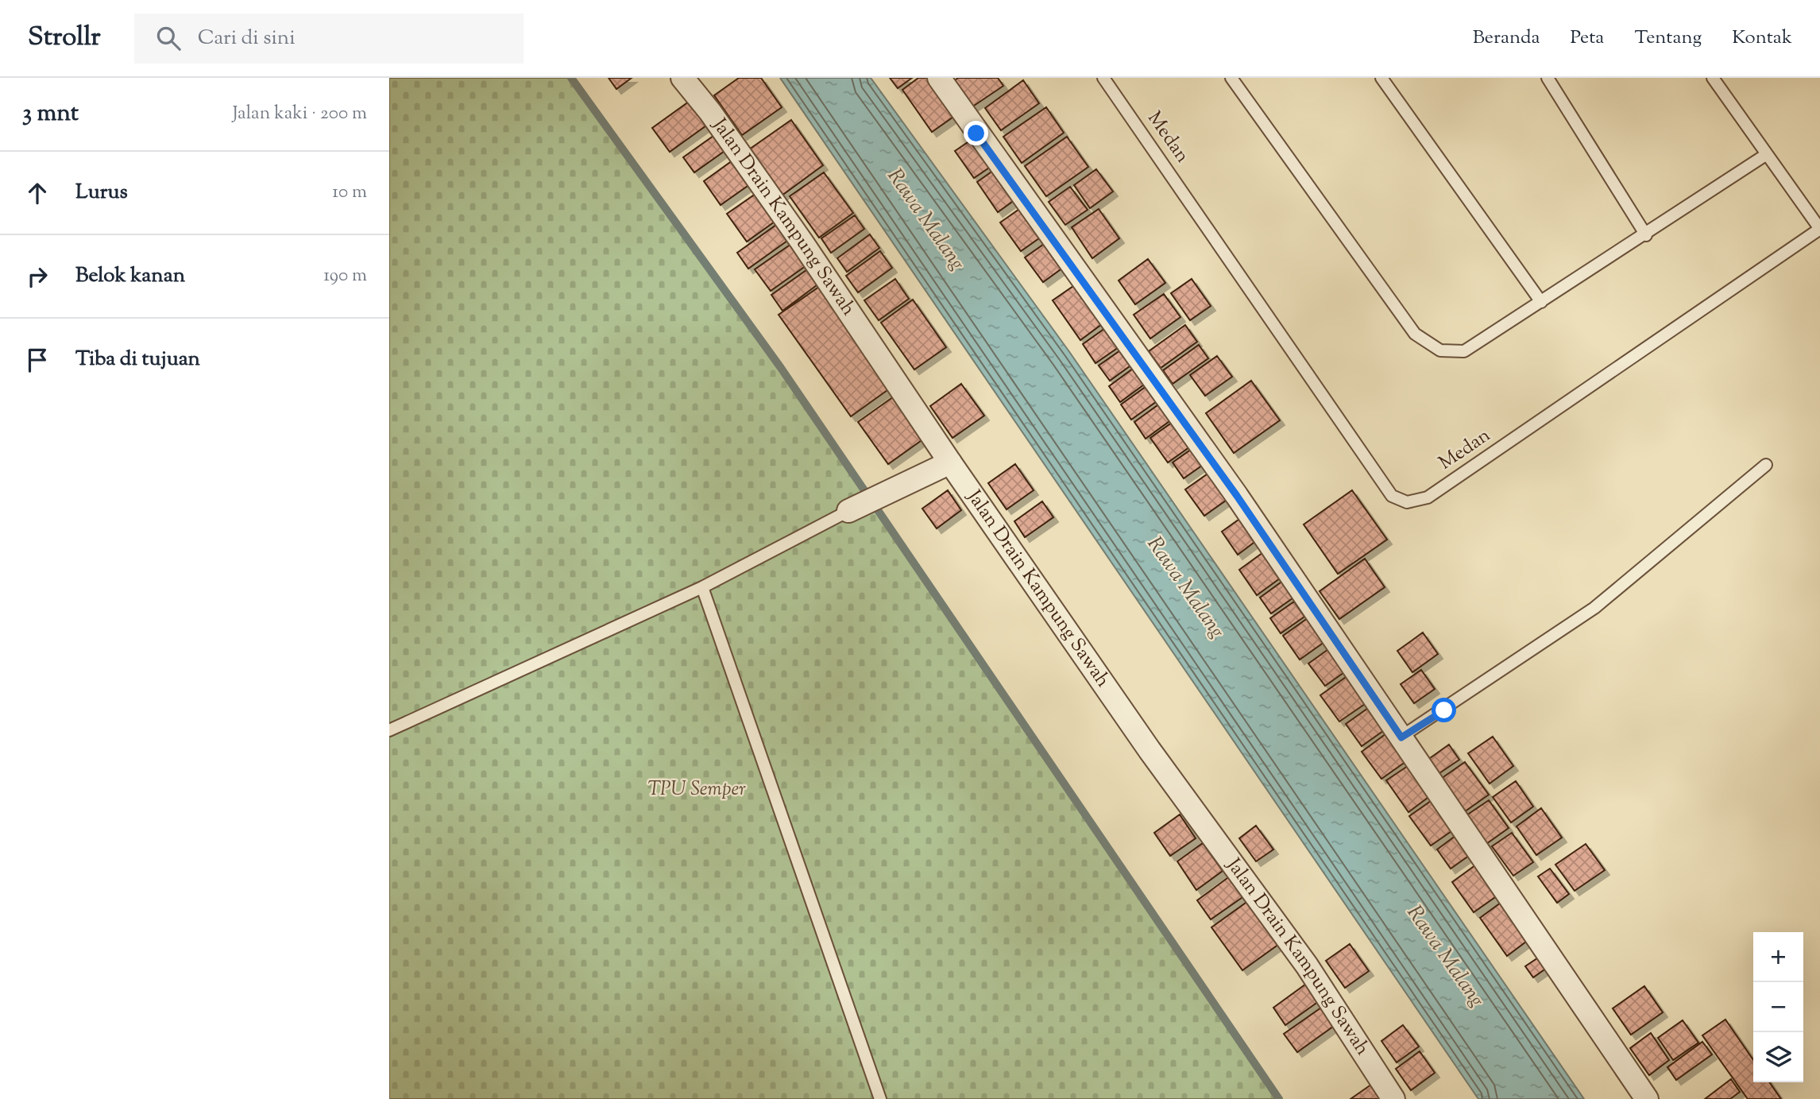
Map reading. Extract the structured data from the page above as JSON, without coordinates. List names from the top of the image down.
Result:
{
  "streets": {
    "street": ["Jalan Drain Kampung Sawah"],
    "lane": ["Medan"]
  },
  "water": ["Rawa Malang"],
  "parks": ["TPU Semper"],
  "page": {
    "header": "Strollr",
    "search": "Cari di sini",
    "nav": [
      "Beranda",
      "Peta",
      "Tentang",
      "Kontak"
    ],
    "heading": ["3 mnt", "Jalan kaki · 200 m"],
    "list": [
      ["Lurus", "10 m"],
      ["Belok kanan", "190 m"],
      "Tiba di tujuan"
    ],
    "map_buttons": ["+", "−"]
  }
}
